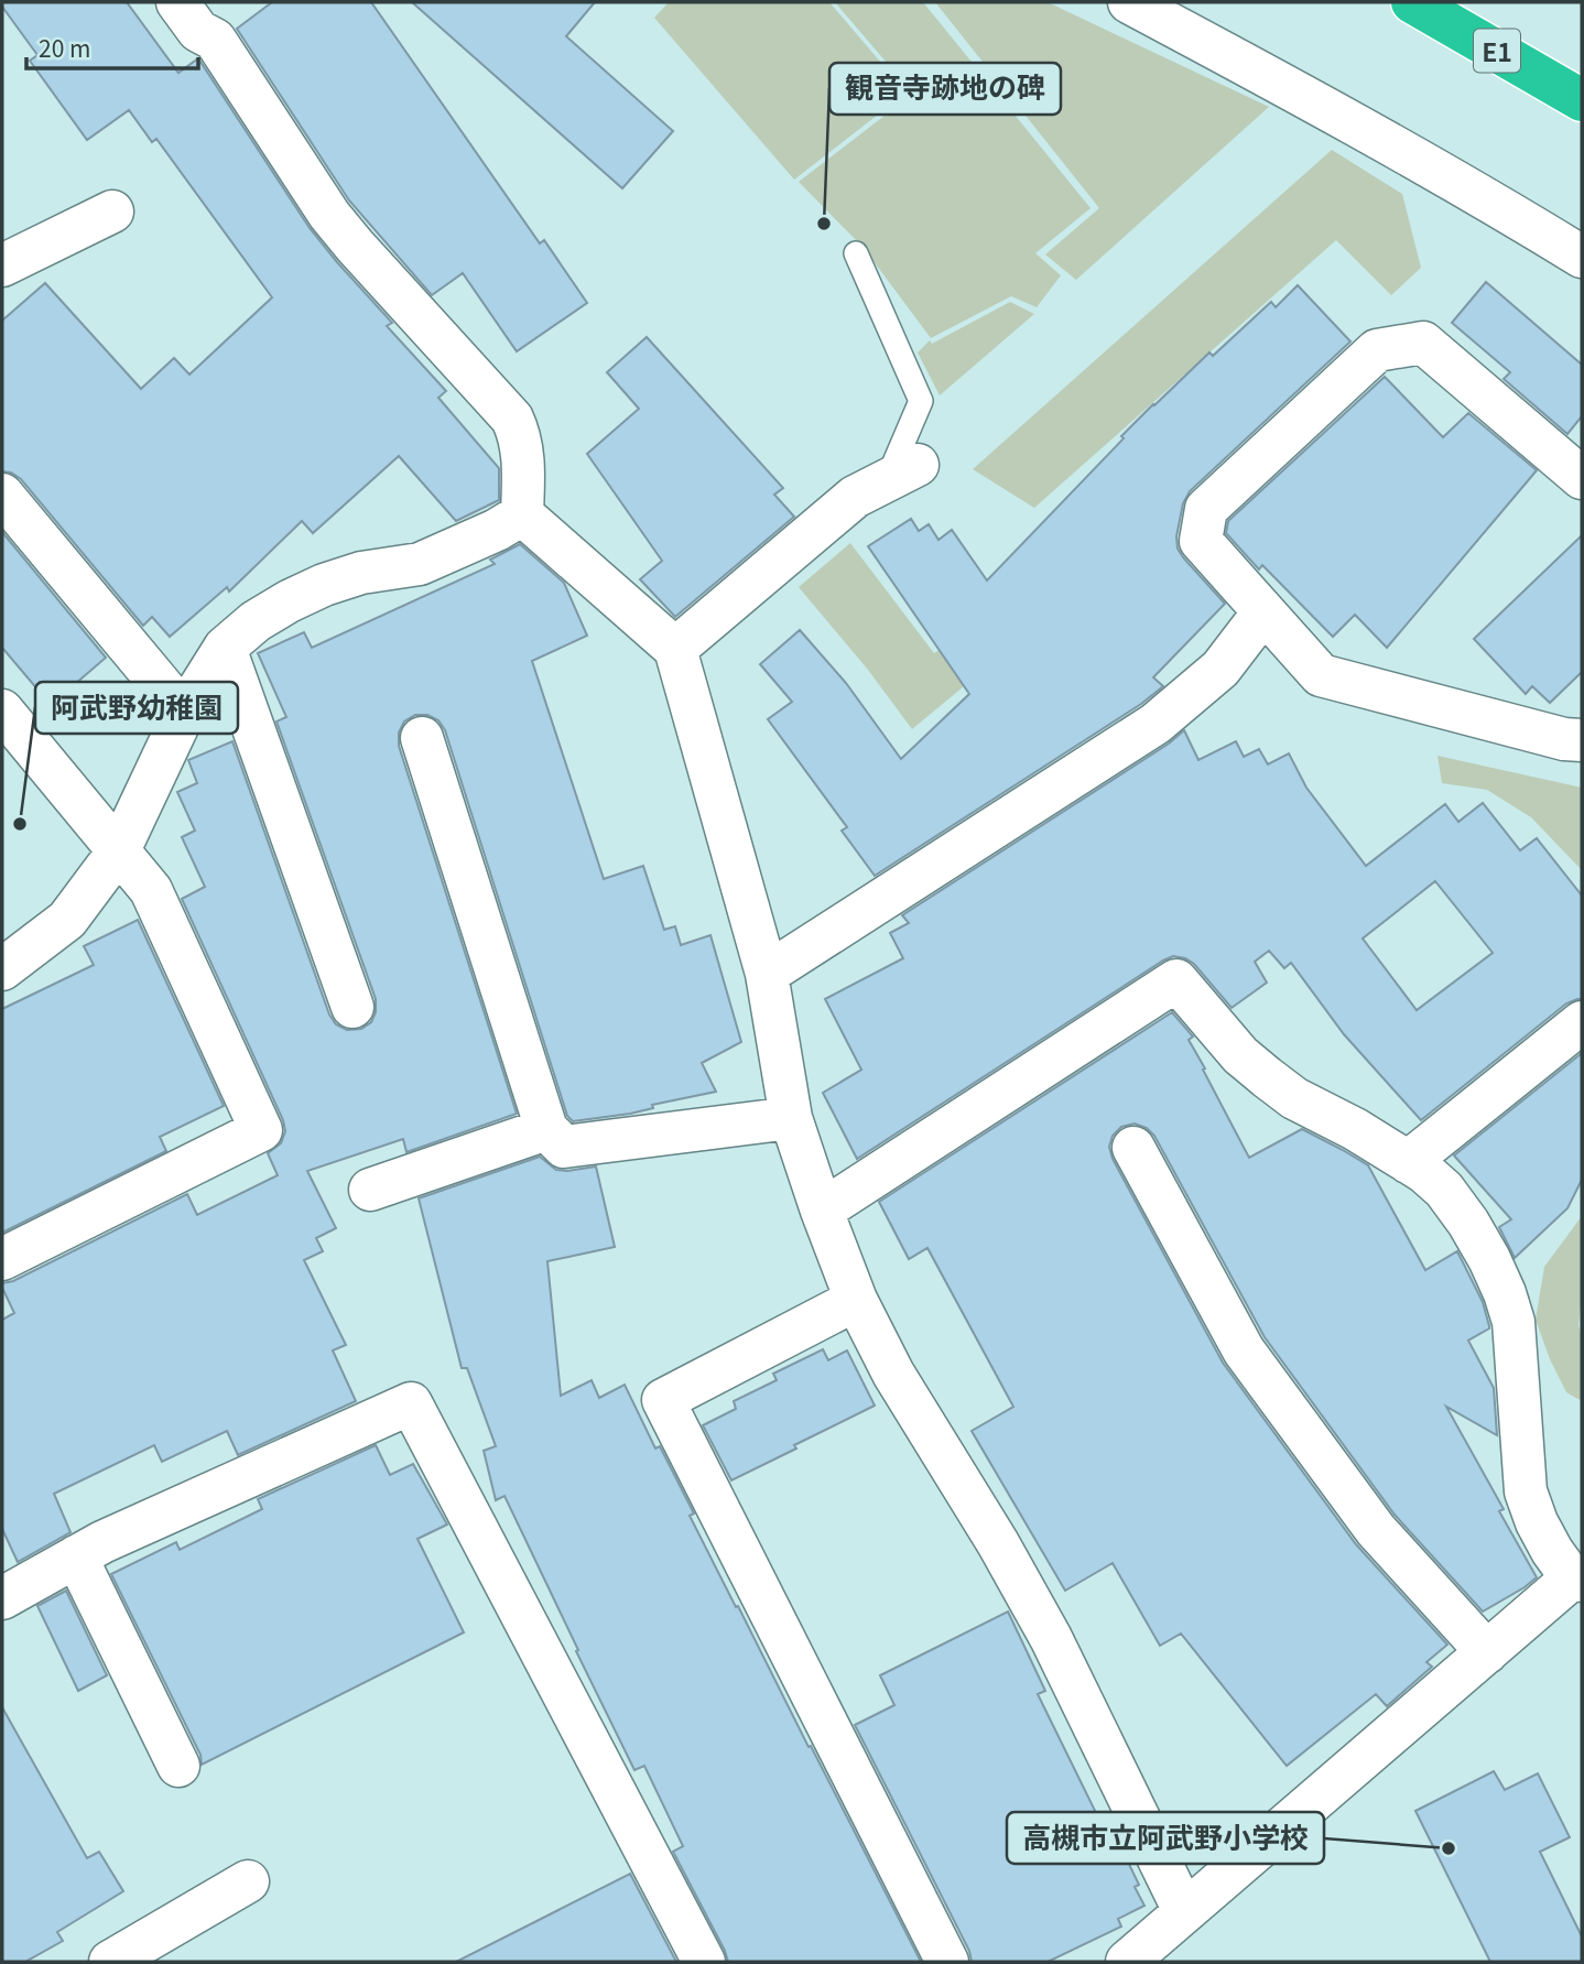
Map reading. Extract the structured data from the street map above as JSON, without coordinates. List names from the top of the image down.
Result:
{
  "streets": {
    "highway": ["E1"]
  },
  "places": ["観音寺跡地の碑", "阿武野幼稚園", "高槻市立阿武野小学校"],
  "scale_bar": "20 m"
}
